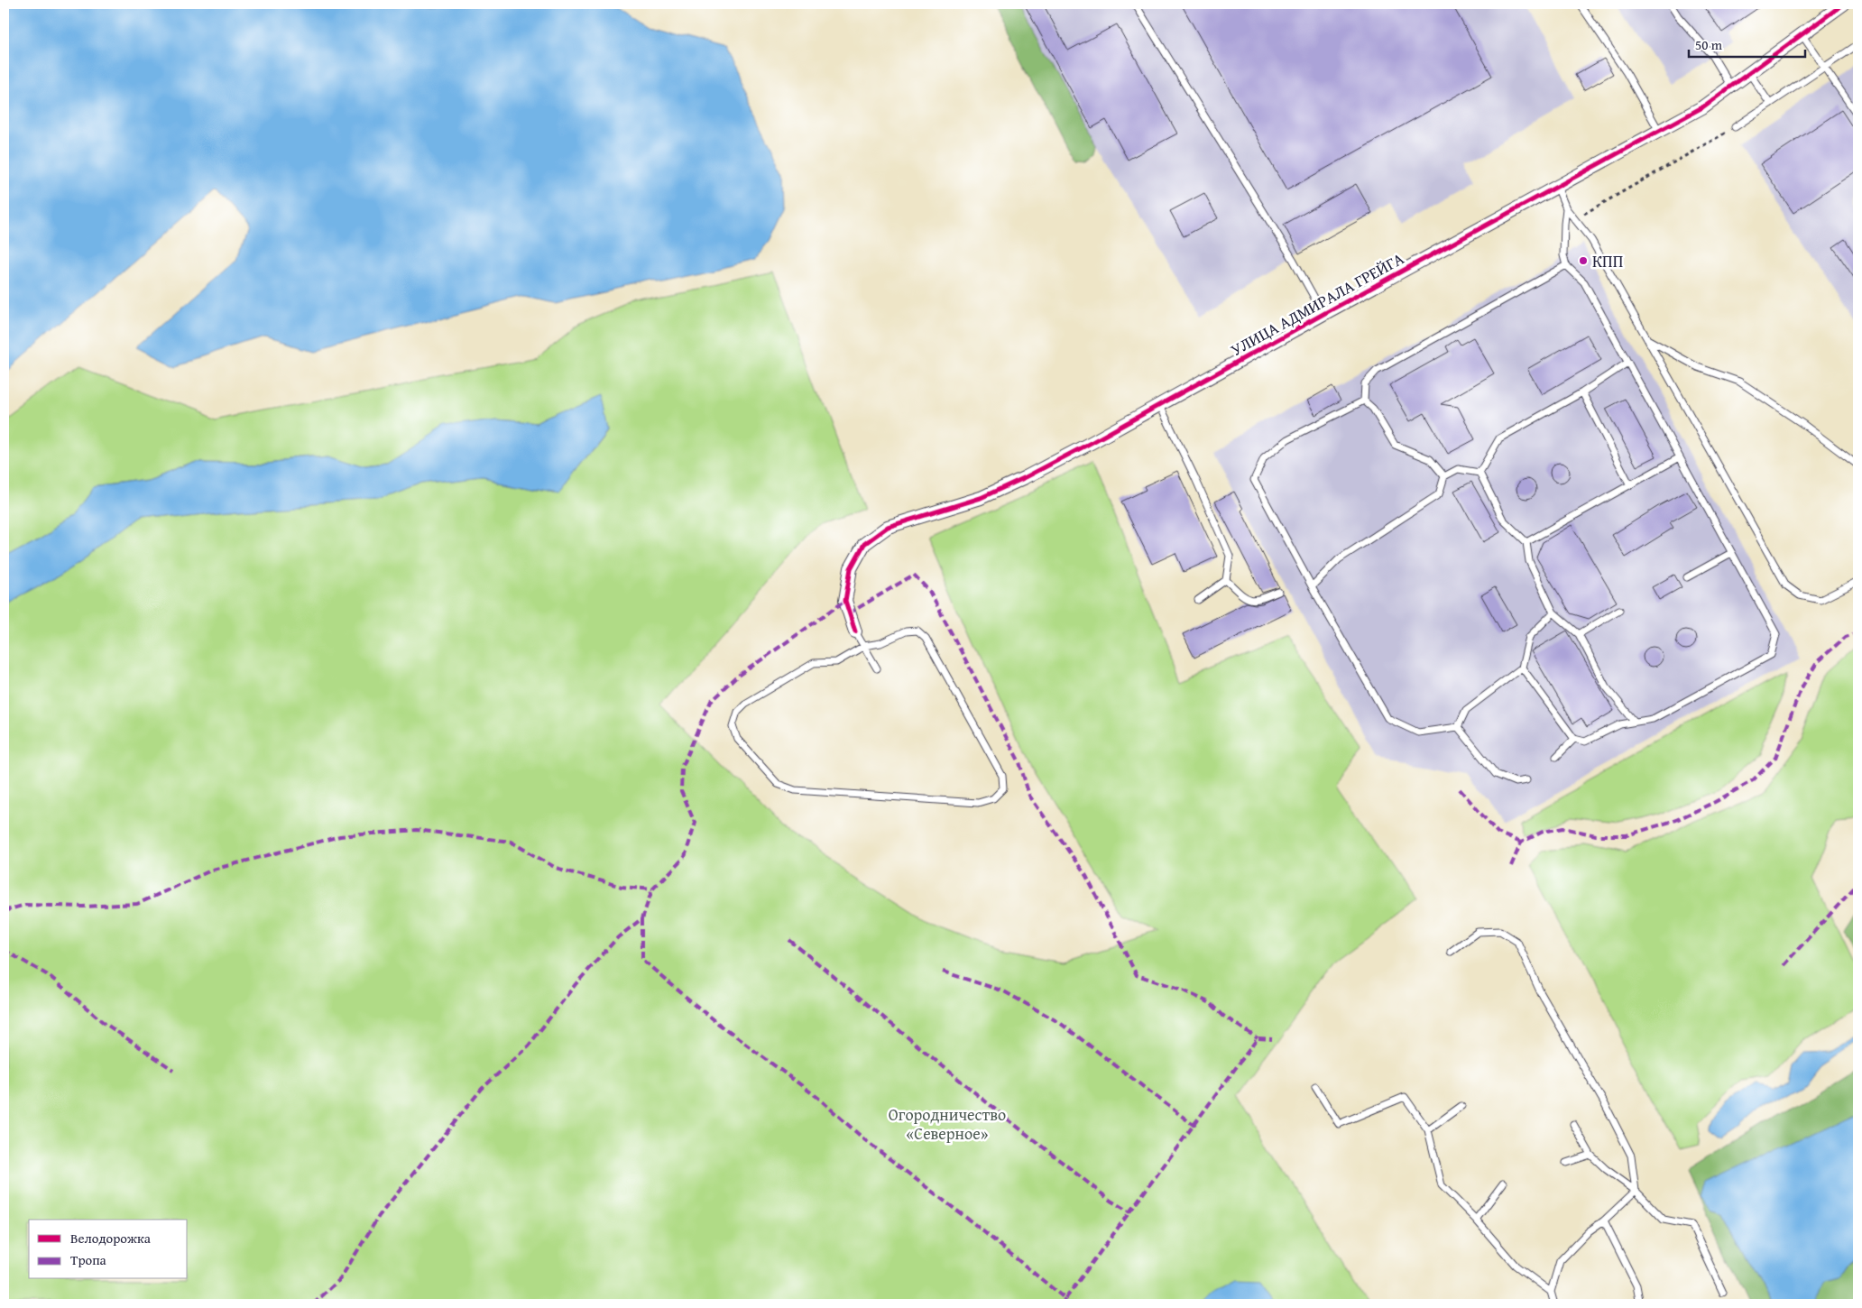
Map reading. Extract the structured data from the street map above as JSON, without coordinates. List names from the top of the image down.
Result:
{
  "streets": {
    "street": ["УЛИЦА АДМИРАЛА ГРЕЙГА"]
  },
  "parks": ["Огородничество «Северное»"],
  "places": ["КПП"],
  "legend": ["Велодорожка", "Тропа"],
  "scale_bar": "50 m"
}
